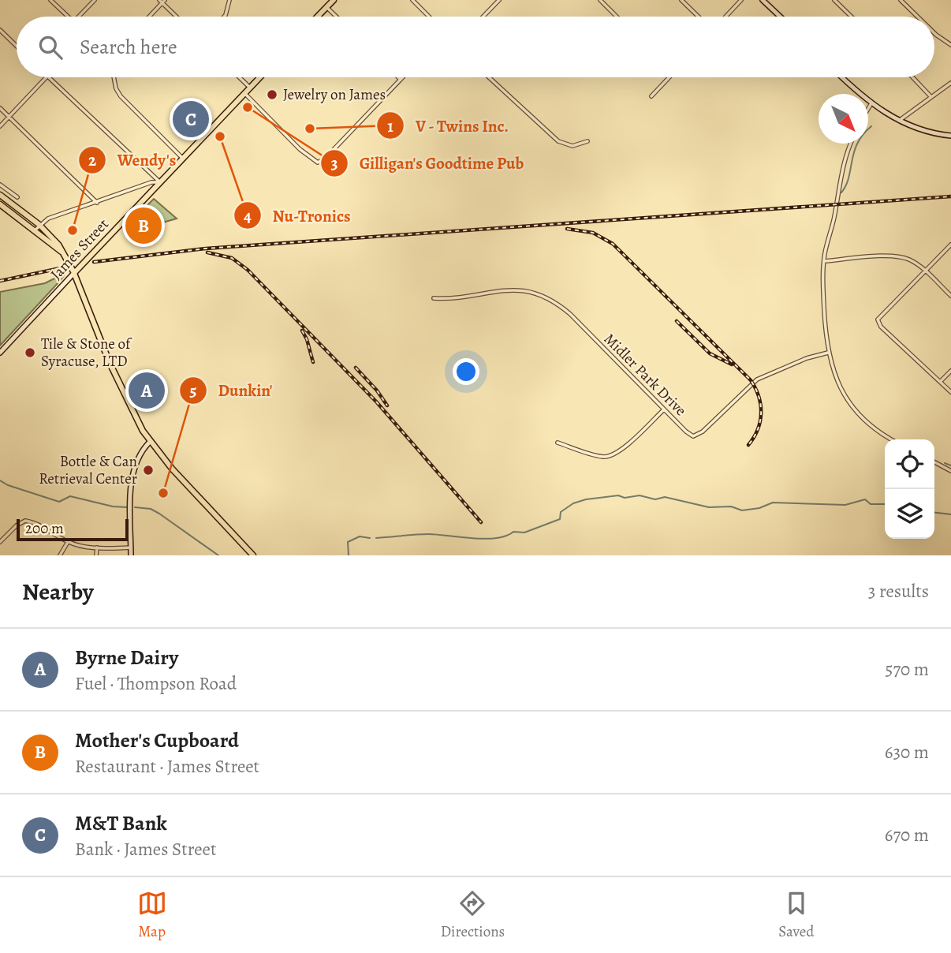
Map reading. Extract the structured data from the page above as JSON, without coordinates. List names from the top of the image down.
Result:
{
  "streets": {
    "main road": ["James Street"],
    "street": ["Midler Park Drive"]
  },
  "places": [
    "Jewelry on James",
    "Gilligan's Goodtime Pub",
    "V - Twins Inc.",
    "Nu-Tronics",
    "Wendy's",
    "Tile & Stone of Syracuse, LTD",
    "Bottle & Can Retrieval Center",
    "Dunkin'"
  ],
  "scale_bar": "200 m",
  "north": "bottom right",
  "page": {
    "search": "Search here",
    "pins": ["C", "B", "A"],
    "scale": "200 m",
    "heading": ["Nearby", "3 results"],
    "list": [
      {
        "mark": "A",
        "name": "Byrne Dairy",
        "note": "Fuel · Thompson Road",
        "value": "570 m"
      },
      {
        "mark": "B",
        "name": "Mother's Cupboard",
        "note": "Restaurant · James Street",
        "value": "630 m"
      },
      {
        "mark": "C",
        "name": "M&T Bank",
        "note": "Bank · James Street",
        "value": "670 m"
      }
    ],
    "nav": ["Map", "Directions", "Saved"]
  }
}
